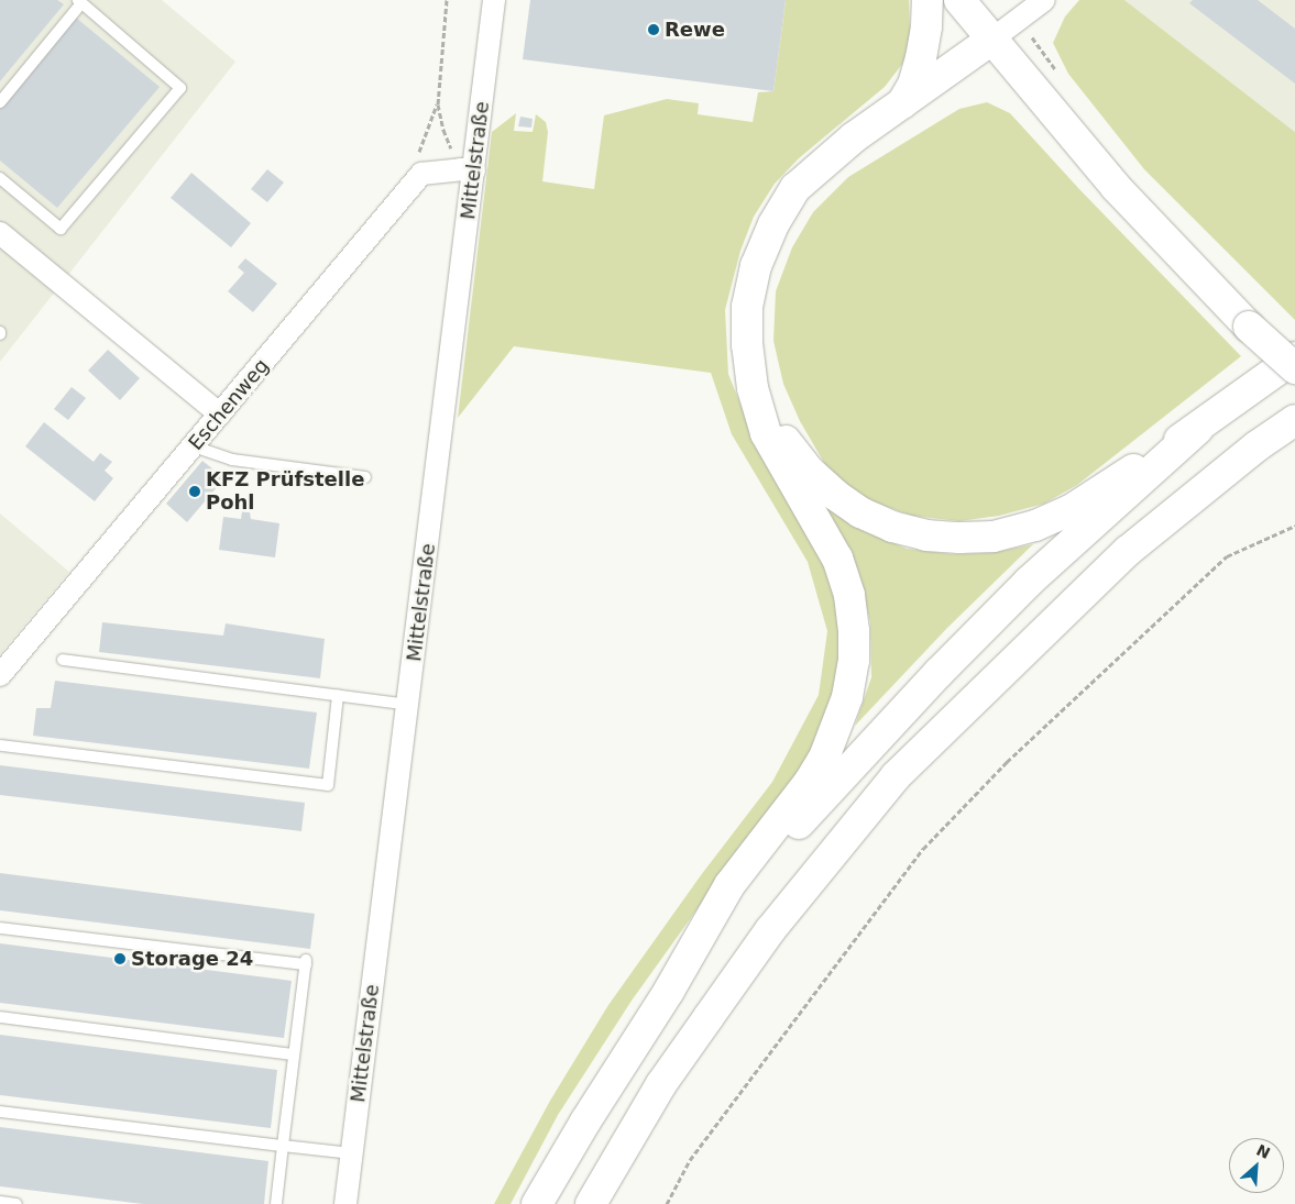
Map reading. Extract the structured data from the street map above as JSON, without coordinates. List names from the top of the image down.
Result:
{
  "streets": {
    "street": ["Mittelstraße", "Eschenweg"]
  },
  "places": ["Rewe", "KFZ Prüfstelle Pohl", "Storage 24"],
  "north": "top right"
}
